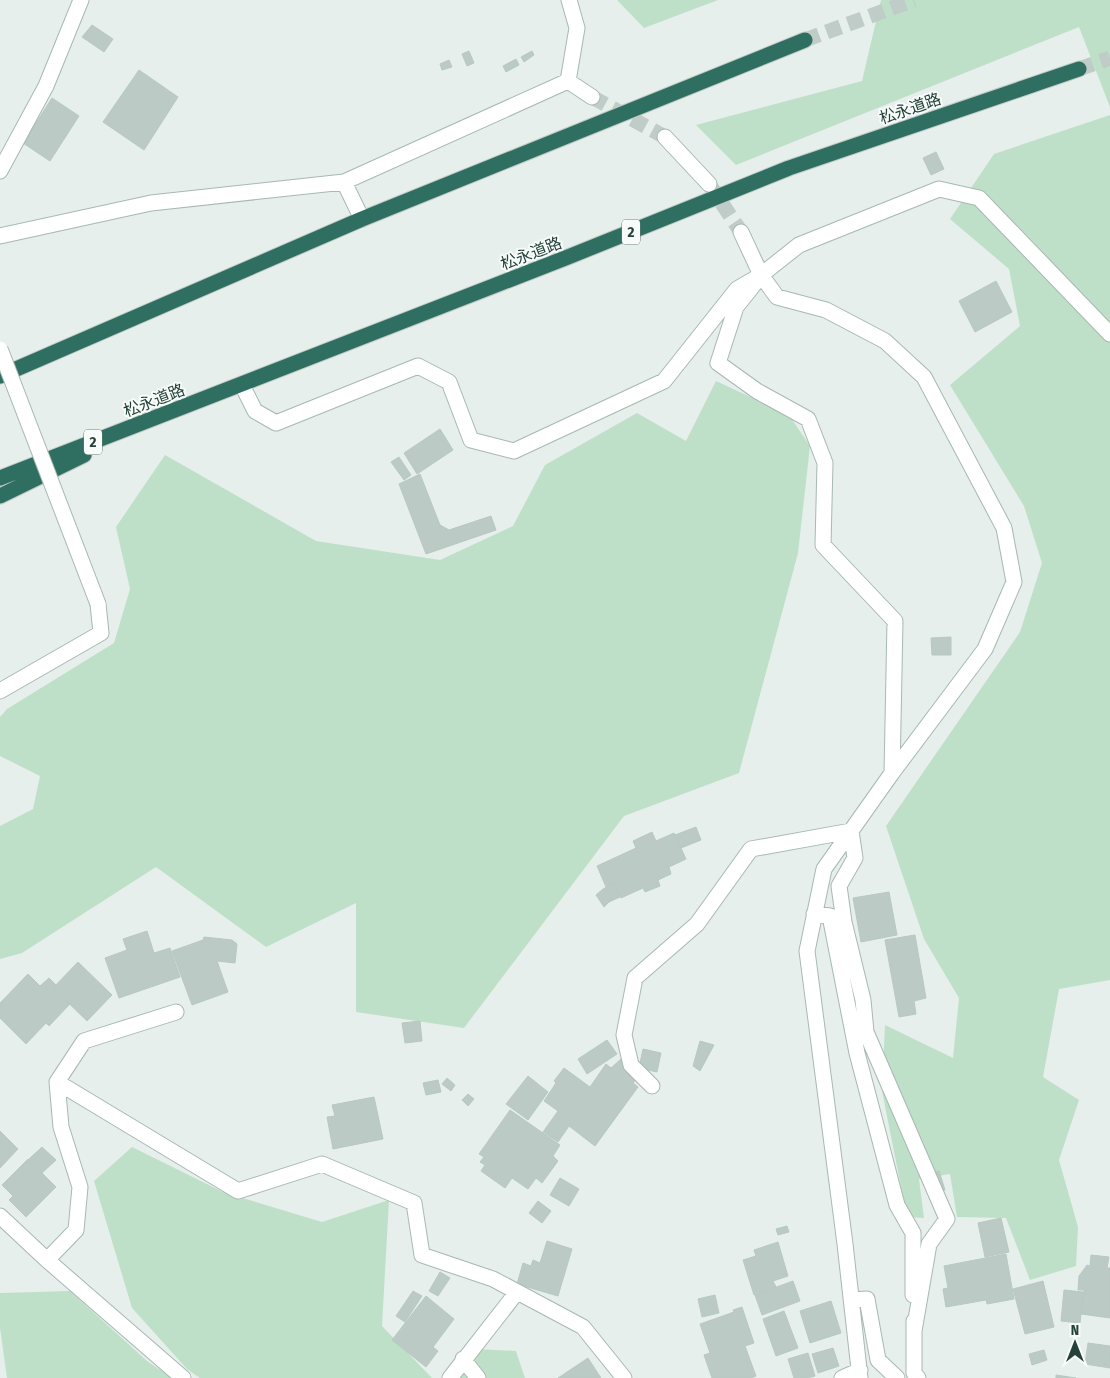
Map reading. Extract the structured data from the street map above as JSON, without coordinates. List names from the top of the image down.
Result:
{
  "streets": {
    "highway": ["松永道路", "2"]
  },
  "north": "top"
}
